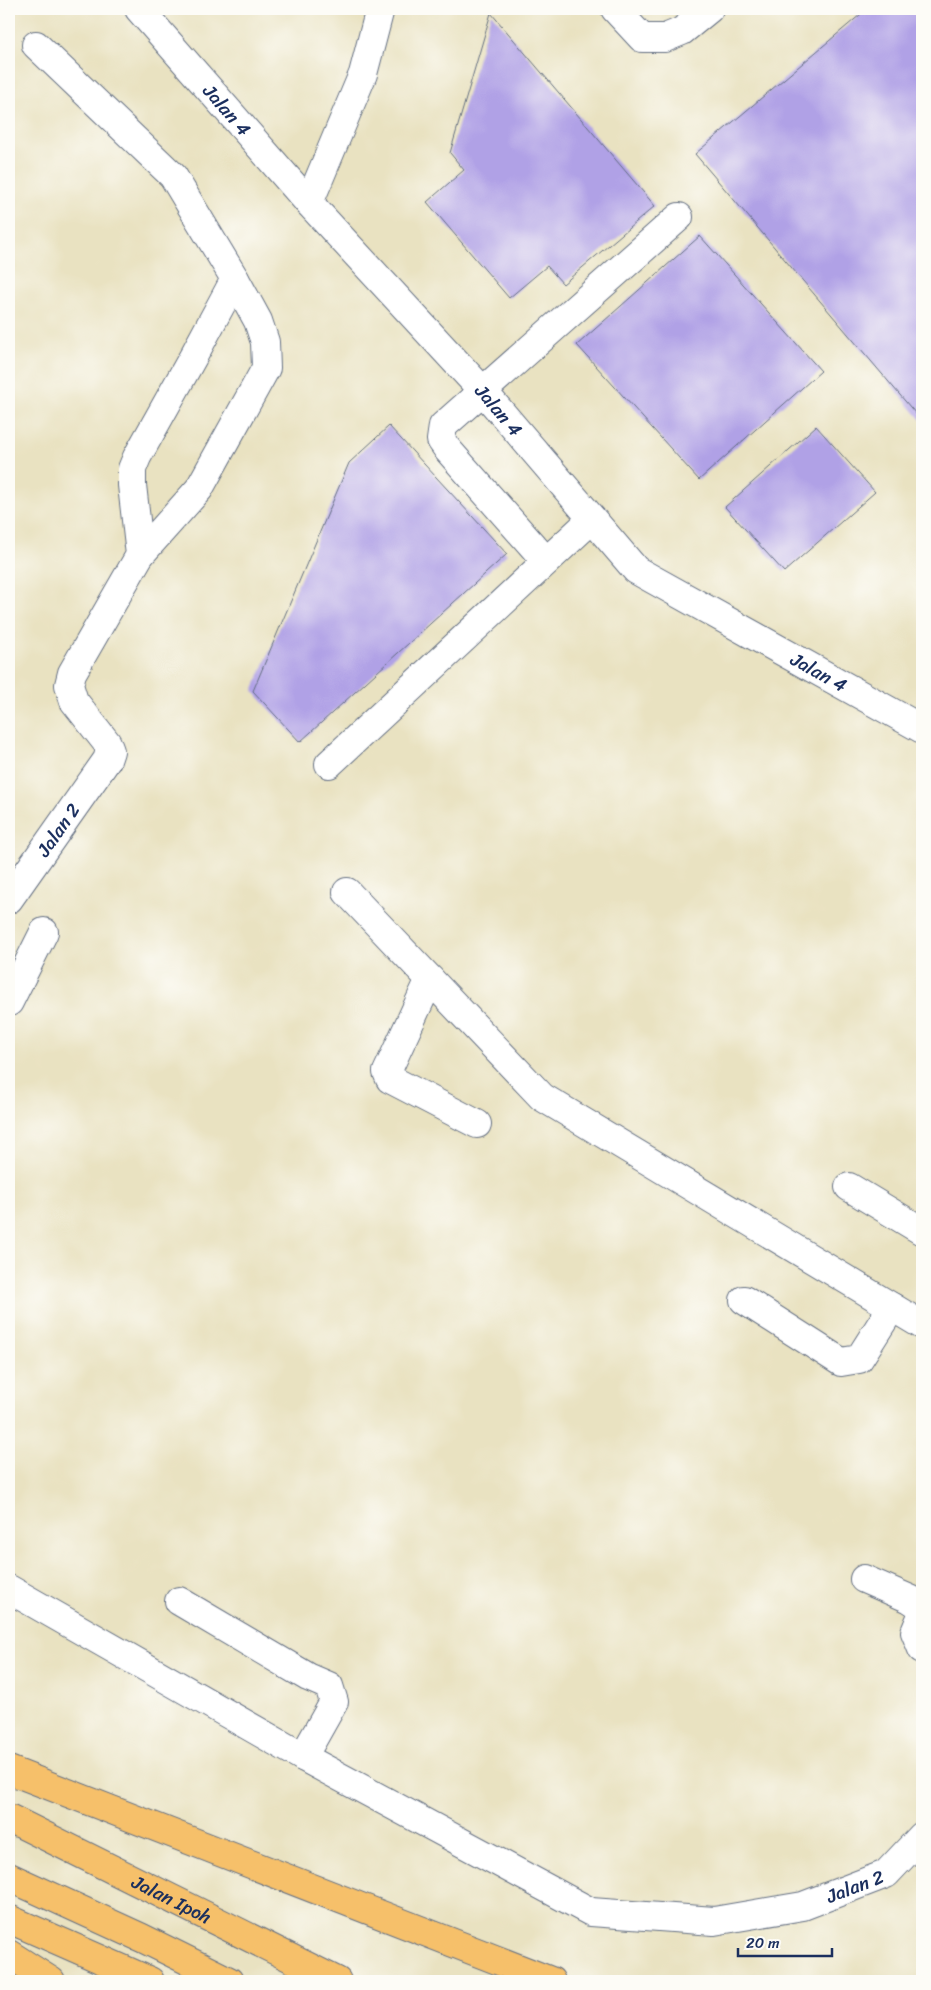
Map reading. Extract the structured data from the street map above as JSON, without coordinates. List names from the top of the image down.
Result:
{
  "streets": {
    "highway": ["Jalan Ipoh"],
    "street": ["Jalan 4", "Jalan 2"]
  },
  "scale_bar": "20 m"
}
